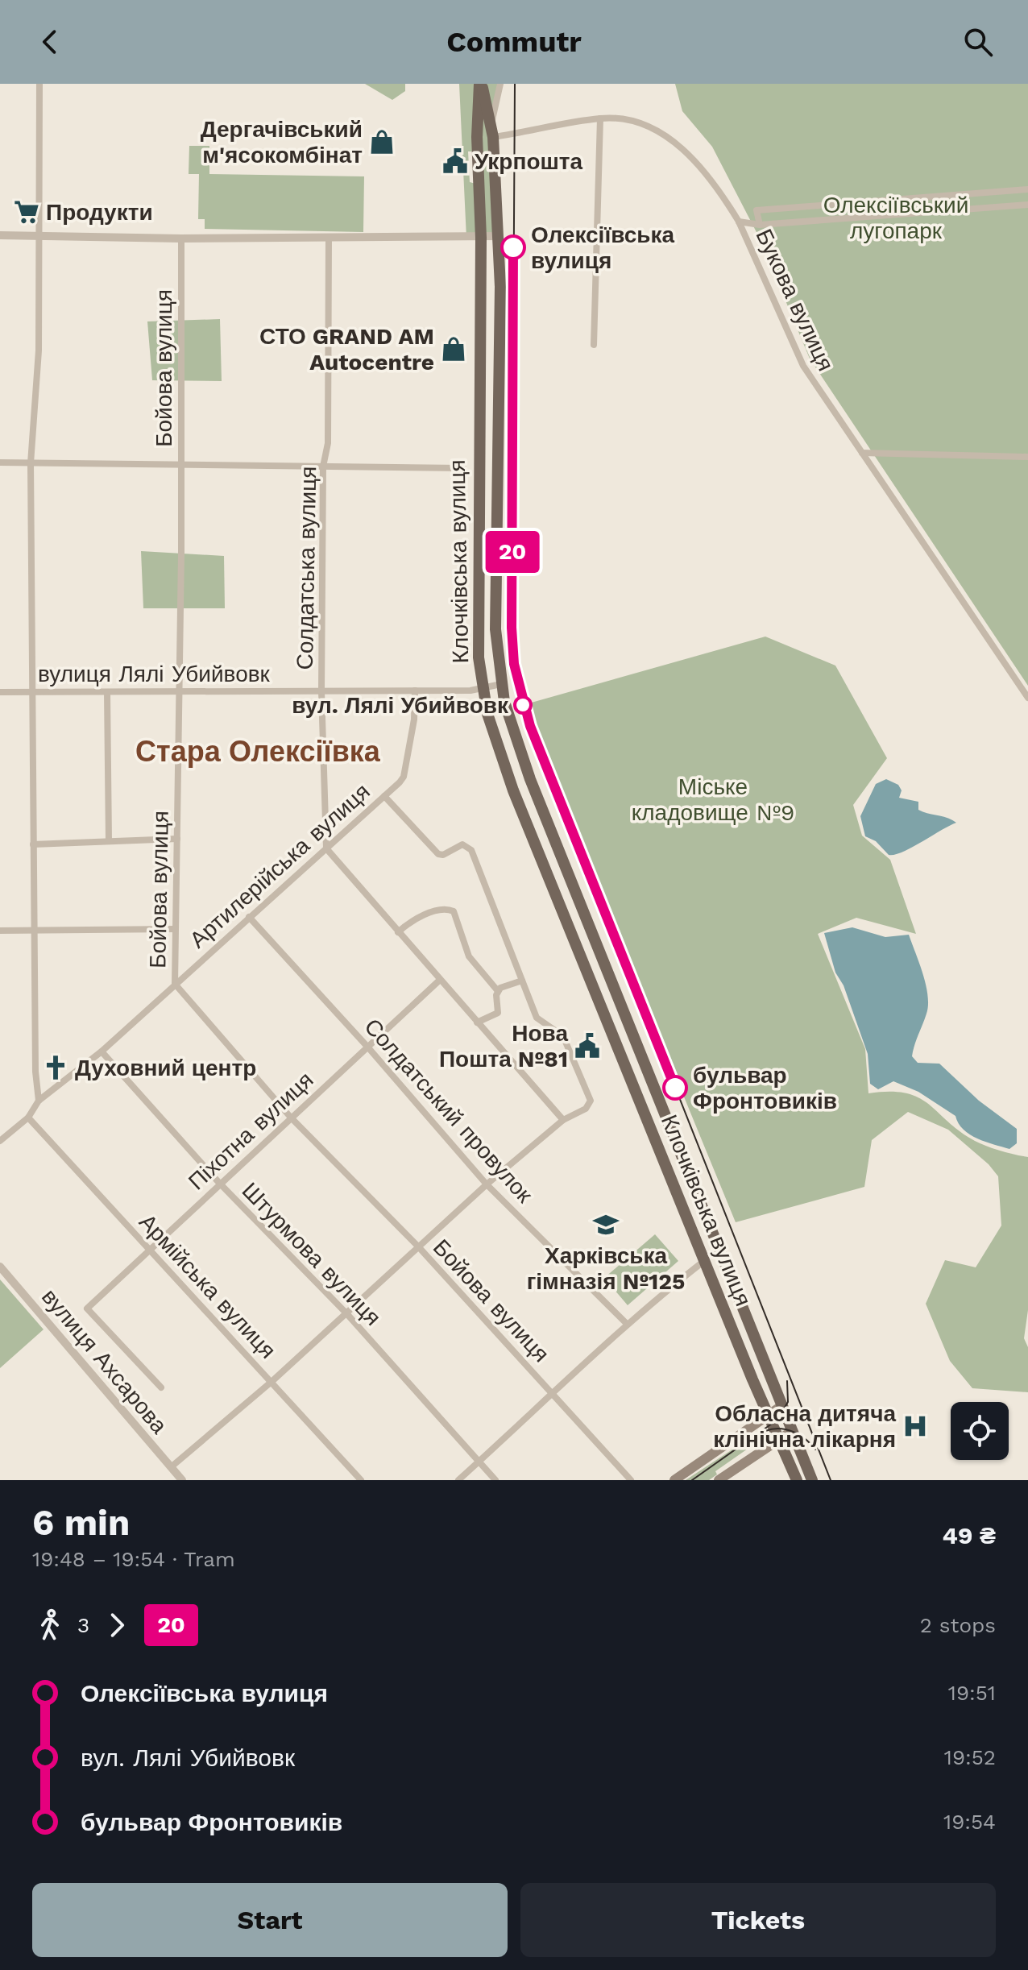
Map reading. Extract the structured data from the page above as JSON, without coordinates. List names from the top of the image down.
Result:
{
  "streets": {
    "main road": ["Клочківська вулиця"],
    "street": [
      "Букова вулиця",
      "Бойова вулиця",
      "Солдатська вулиця",
      "вулиця Лялі Убийвовк",
      "Артилерійська вулиця",
      "Солдатський провулок",
      "Піхотна вулиця",
      "Штурмова вулиця",
      "Армійська вулиця",
      "вулиця Ахсарова"
    ]
  },
  "crossings": [
    ["Букова вулиця", "Клочківська вулиця"],
    ["Бойова вулиця", "вулиця Лялі Убийвовк"],
    ["Бойова вулиця", "Артилерійська вулиця"],
    ["Бойова вулиця", "Піхотна вулиця"],
    ["Клочківська вулиця", "вулиця Лялі Убийвовк"],
    ["Солдатська вулиця", "вулиця Лялі Убийвовк"],
    ["Солдатська вулиця", "Артилерійська вулиця"],
    ["вулиця Лялі Убийвовк", "Артилерійська вулиця"],
    ["Артилерійська вулиця", "Солдатський провулок"],
    ["Артилерійська вулиця", "Штурмова вулиця"],
    ["Артилерійська вулиця", "Армійська вулиця"],
    ["Солдатський провулок", "Піхотна вулиця"],
    ["Піхотна вулиця", "Штурмова вулиця"],
    ["Піхотна вулиця", "Армійська вулиця"]
  ],
  "districts": ["Стара Олексіївка"],
  "parks": ["Олексіївський лугопарк", "Міське кладовище №9"],
  "places": {
    "shop": ["Дергачівський м'ясокомбінат", "СТО GRAND AM Autocentre"],
    "public building": ["Укрпошта", "Нова Пошта №81"],
    "supermarket": ["Продукти"],
    "other": ["Олексіївська вулиця", "вул. Лялі Убийвовк", "бульвар Фронтовиків"],
    "church": ["Духовний центр"],
    "school or university": ["Харківська гімназія №125"],
    "hospital": ["Обласна дитяча клінічна лікарня"]
  },
  "lines": ["tram line 20"],
  "page": {
    "header": "Commutr",
    "on_map": "20",
    "heading": ["6 min", "19:48 – 19:54 · Tram", "49 ₴"],
    "legs": ["3", "20", "2 stops"],
    "list": [
      {
        "name": "Олексіївська вулиця",
        "value": "19:51"
      },
      {
        "name": "вул. Лялі Убийвовк",
        "value": "19:52"
      },
      {
        "name": "бульвар Фронтовиків",
        "value": "19:54"
      }
    ],
    "buttons": ["Start", "Tickets"]
  }
}
